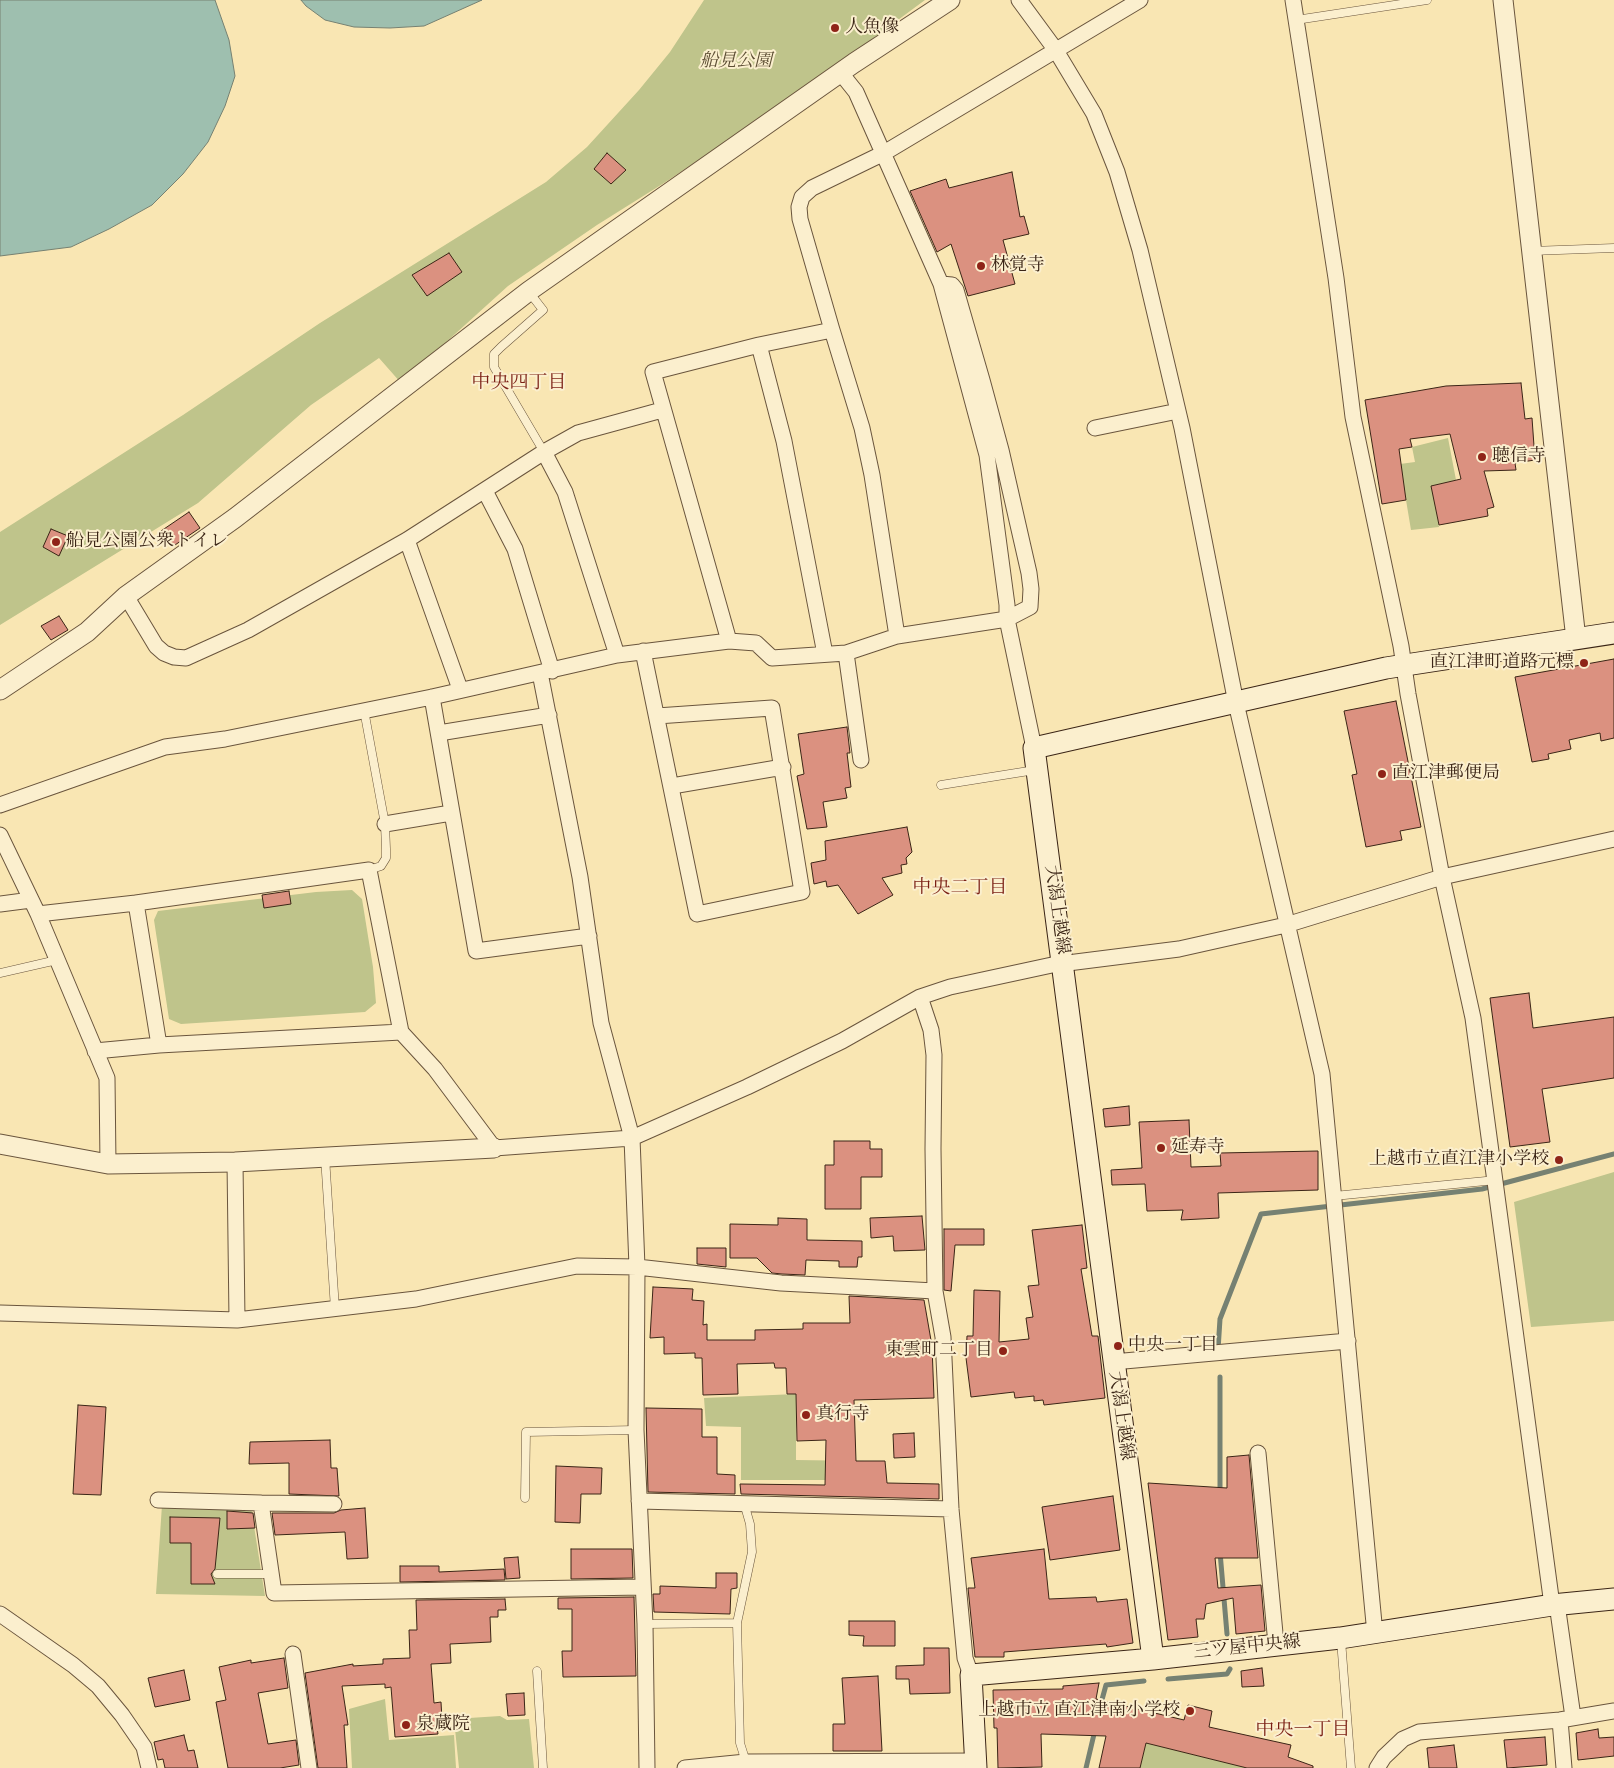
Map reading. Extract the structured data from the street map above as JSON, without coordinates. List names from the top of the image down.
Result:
{
  "streets": {
    "main road": ["大潟上越線", "三ツ屋中央線"]
  },
  "crossings": [
    ["大潟上越線", "三ツ屋中央線"]
  ],
  "districts": ["中央四丁目", "中央二丁目", "中央一丁目"],
  "parks": ["船見公園"],
  "places": [
    "人魚像",
    "林覚寺",
    "聴信寺",
    "船見公園公衆トイレ",
    "直江津町道路元標",
    "直江津郵便局",
    "延寿寺",
    "上越市立直江津小学校",
    "中央一丁目",
    "東雲町二丁目",
    "真行寺",
    "上越市立 直江津南小学校",
    "泉蔵院"
  ]
}
